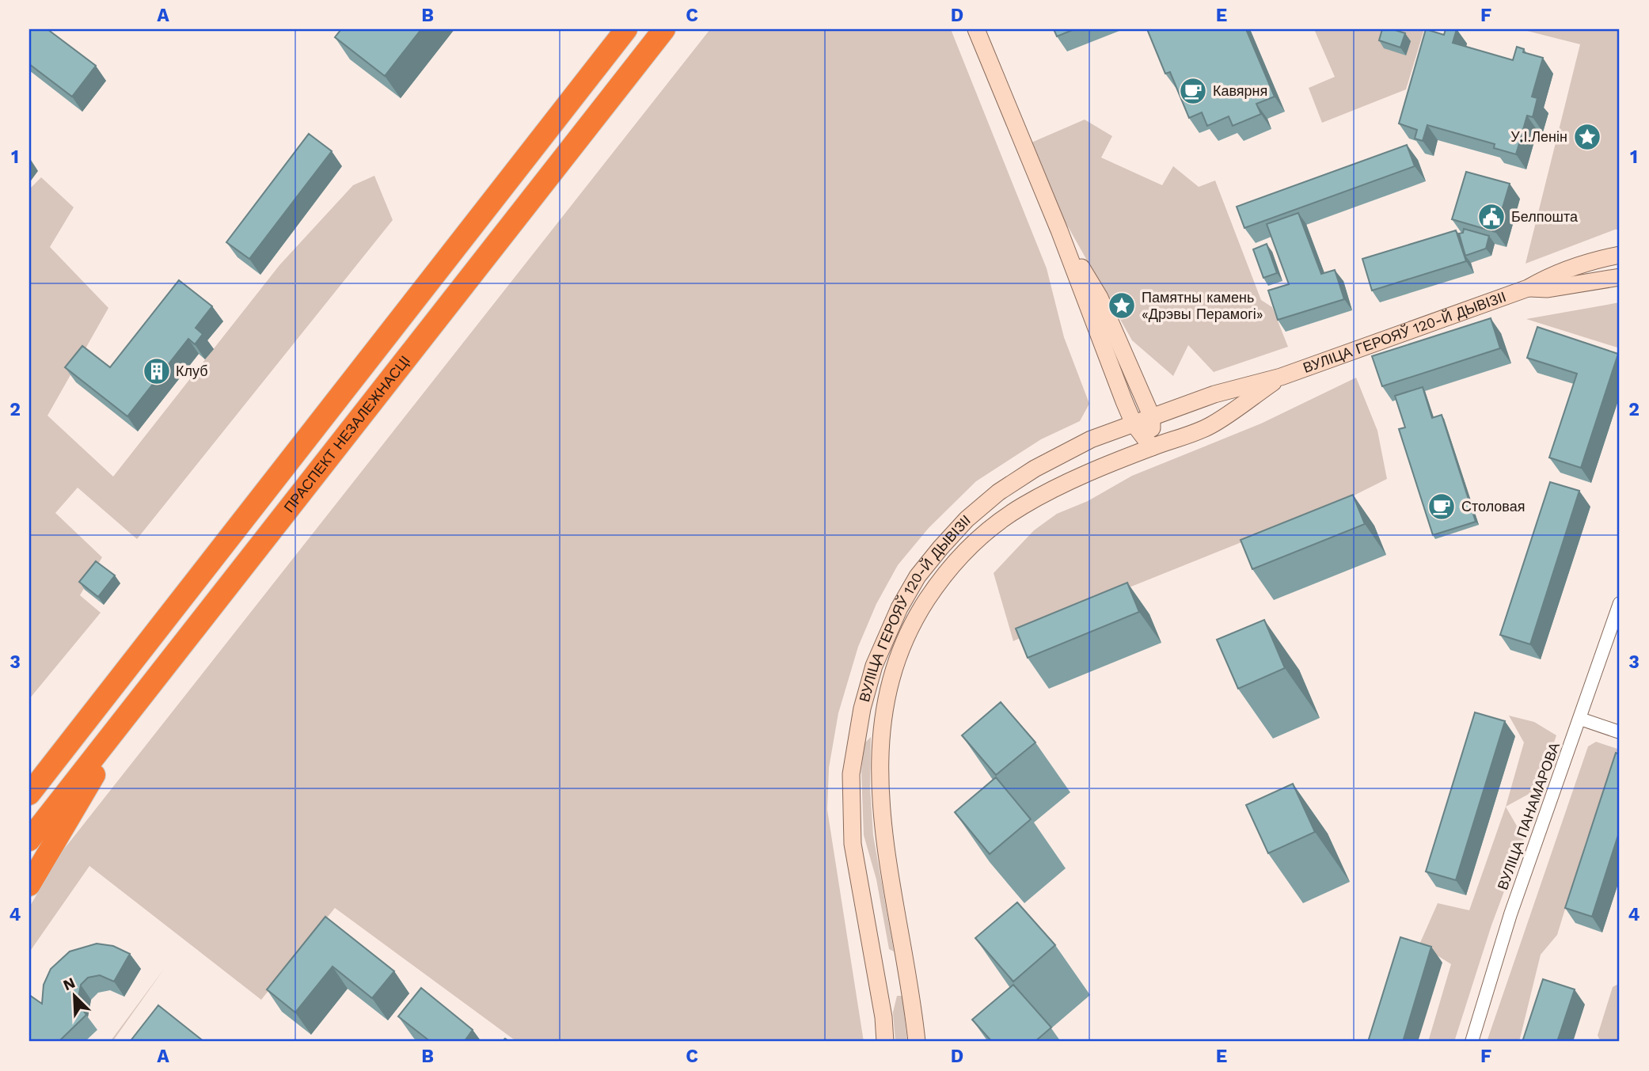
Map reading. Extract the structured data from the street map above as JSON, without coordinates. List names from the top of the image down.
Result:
{
  "streets": {
    "highway": ["ПРАСПЕКТ НЕЗАЛЕЖНАСЦІ"],
    "street": ["ВУЛІЦА ГЕРОЯЎ 120-Й ДЫВІЗІІ", "ВУЛІЦА ПАНАМАРОВА"]
  },
  "places": {
    "cafe": ["Кавярня", "Столовая"],
    "place": ["У.І.Ленін", "Памятны камень «Дрэвы Перамогі»"],
    "public building": ["Белпошта"],
    "building": ["Клуб"]
  },
  "north": "top left",
  "grid": {
    "columns": [
      "A",
      "B",
      "C",
      "D",
      "E",
      "F"
    ],
    "rows": [
      "1",
      "2",
      "3",
      "4"
    ]
  }
}
